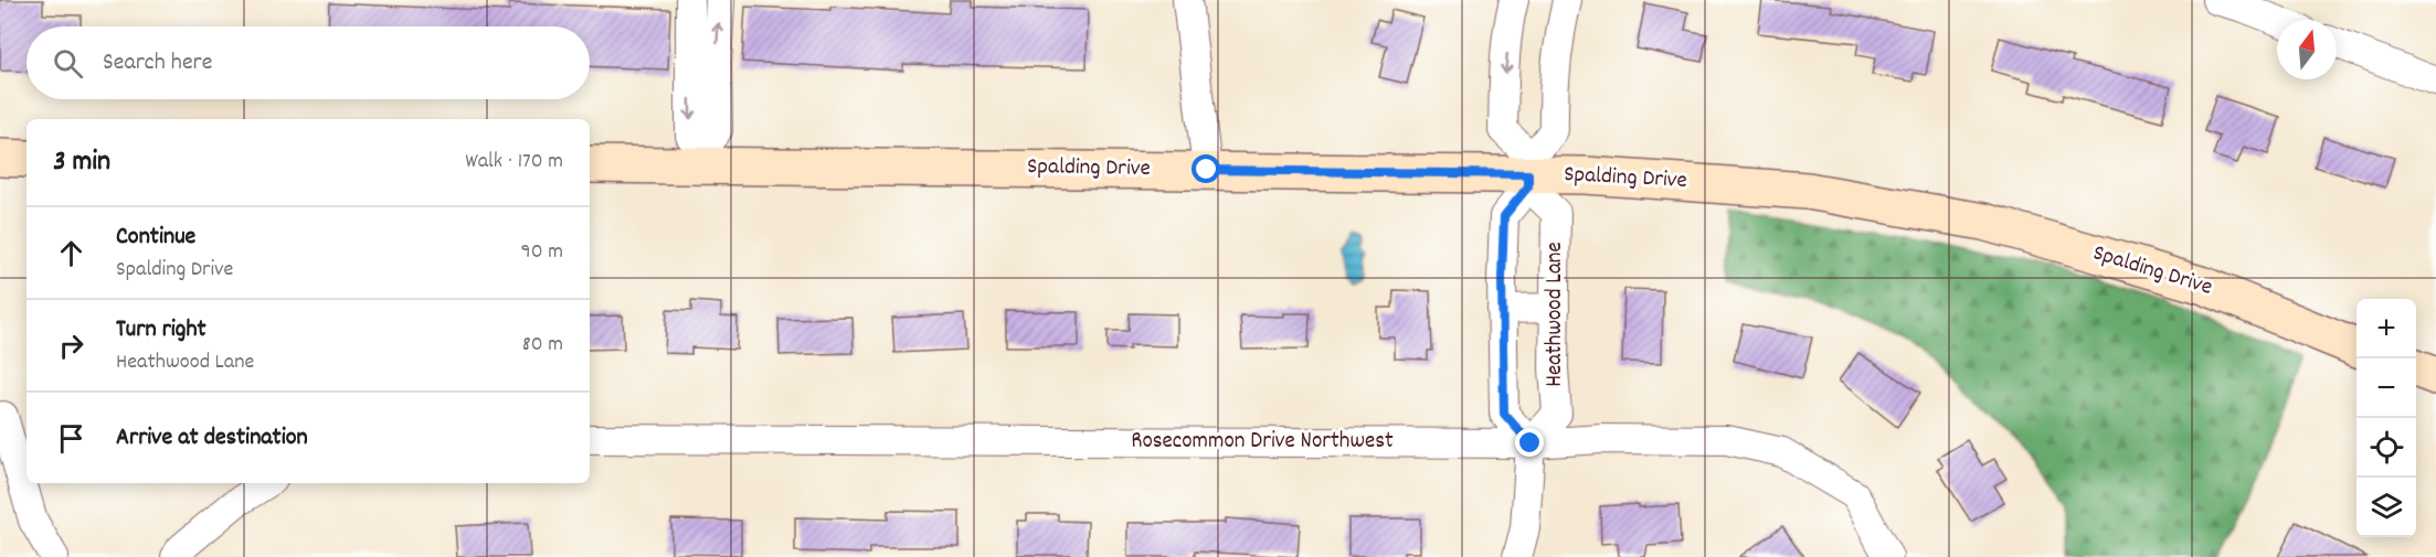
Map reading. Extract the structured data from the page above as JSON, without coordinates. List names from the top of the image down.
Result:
{
  "streets": {
    "main road": ["Spalding Drive"],
    "street": ["Heathwood Lane", "Rosecommon Drive Northwest"]
  },
  "crossings": [
    ["Spalding Drive", "Heathwood Lane"],
    ["Heathwood Lane", "Rosecommon Drive Northwest"]
  ],
  "north": "top",
  "page": {
    "search": "Search here",
    "heading": ["3 min", "Walk · 170 m"],
    "list": [
      ["Continue", "Spalding Drive", "90 m"],
      ["Turn right", "Heathwood Lane", "80 m"],
      "Arrive at destination"
    ],
    "map_buttons": ["+", "−"]
  }
}
